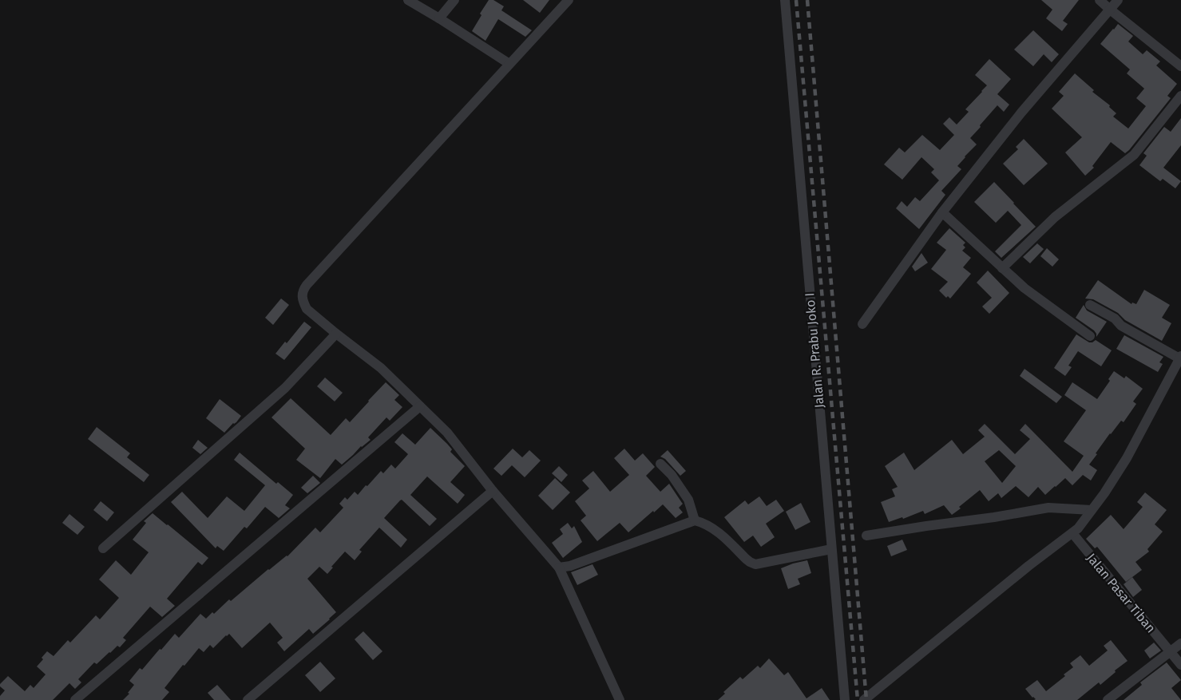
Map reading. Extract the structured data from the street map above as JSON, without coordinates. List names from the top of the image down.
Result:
{
  "streets": {
    "street": ["Jalan R. Prabu Joko I", "Jalan Pasar Tiban"]
  }
}
